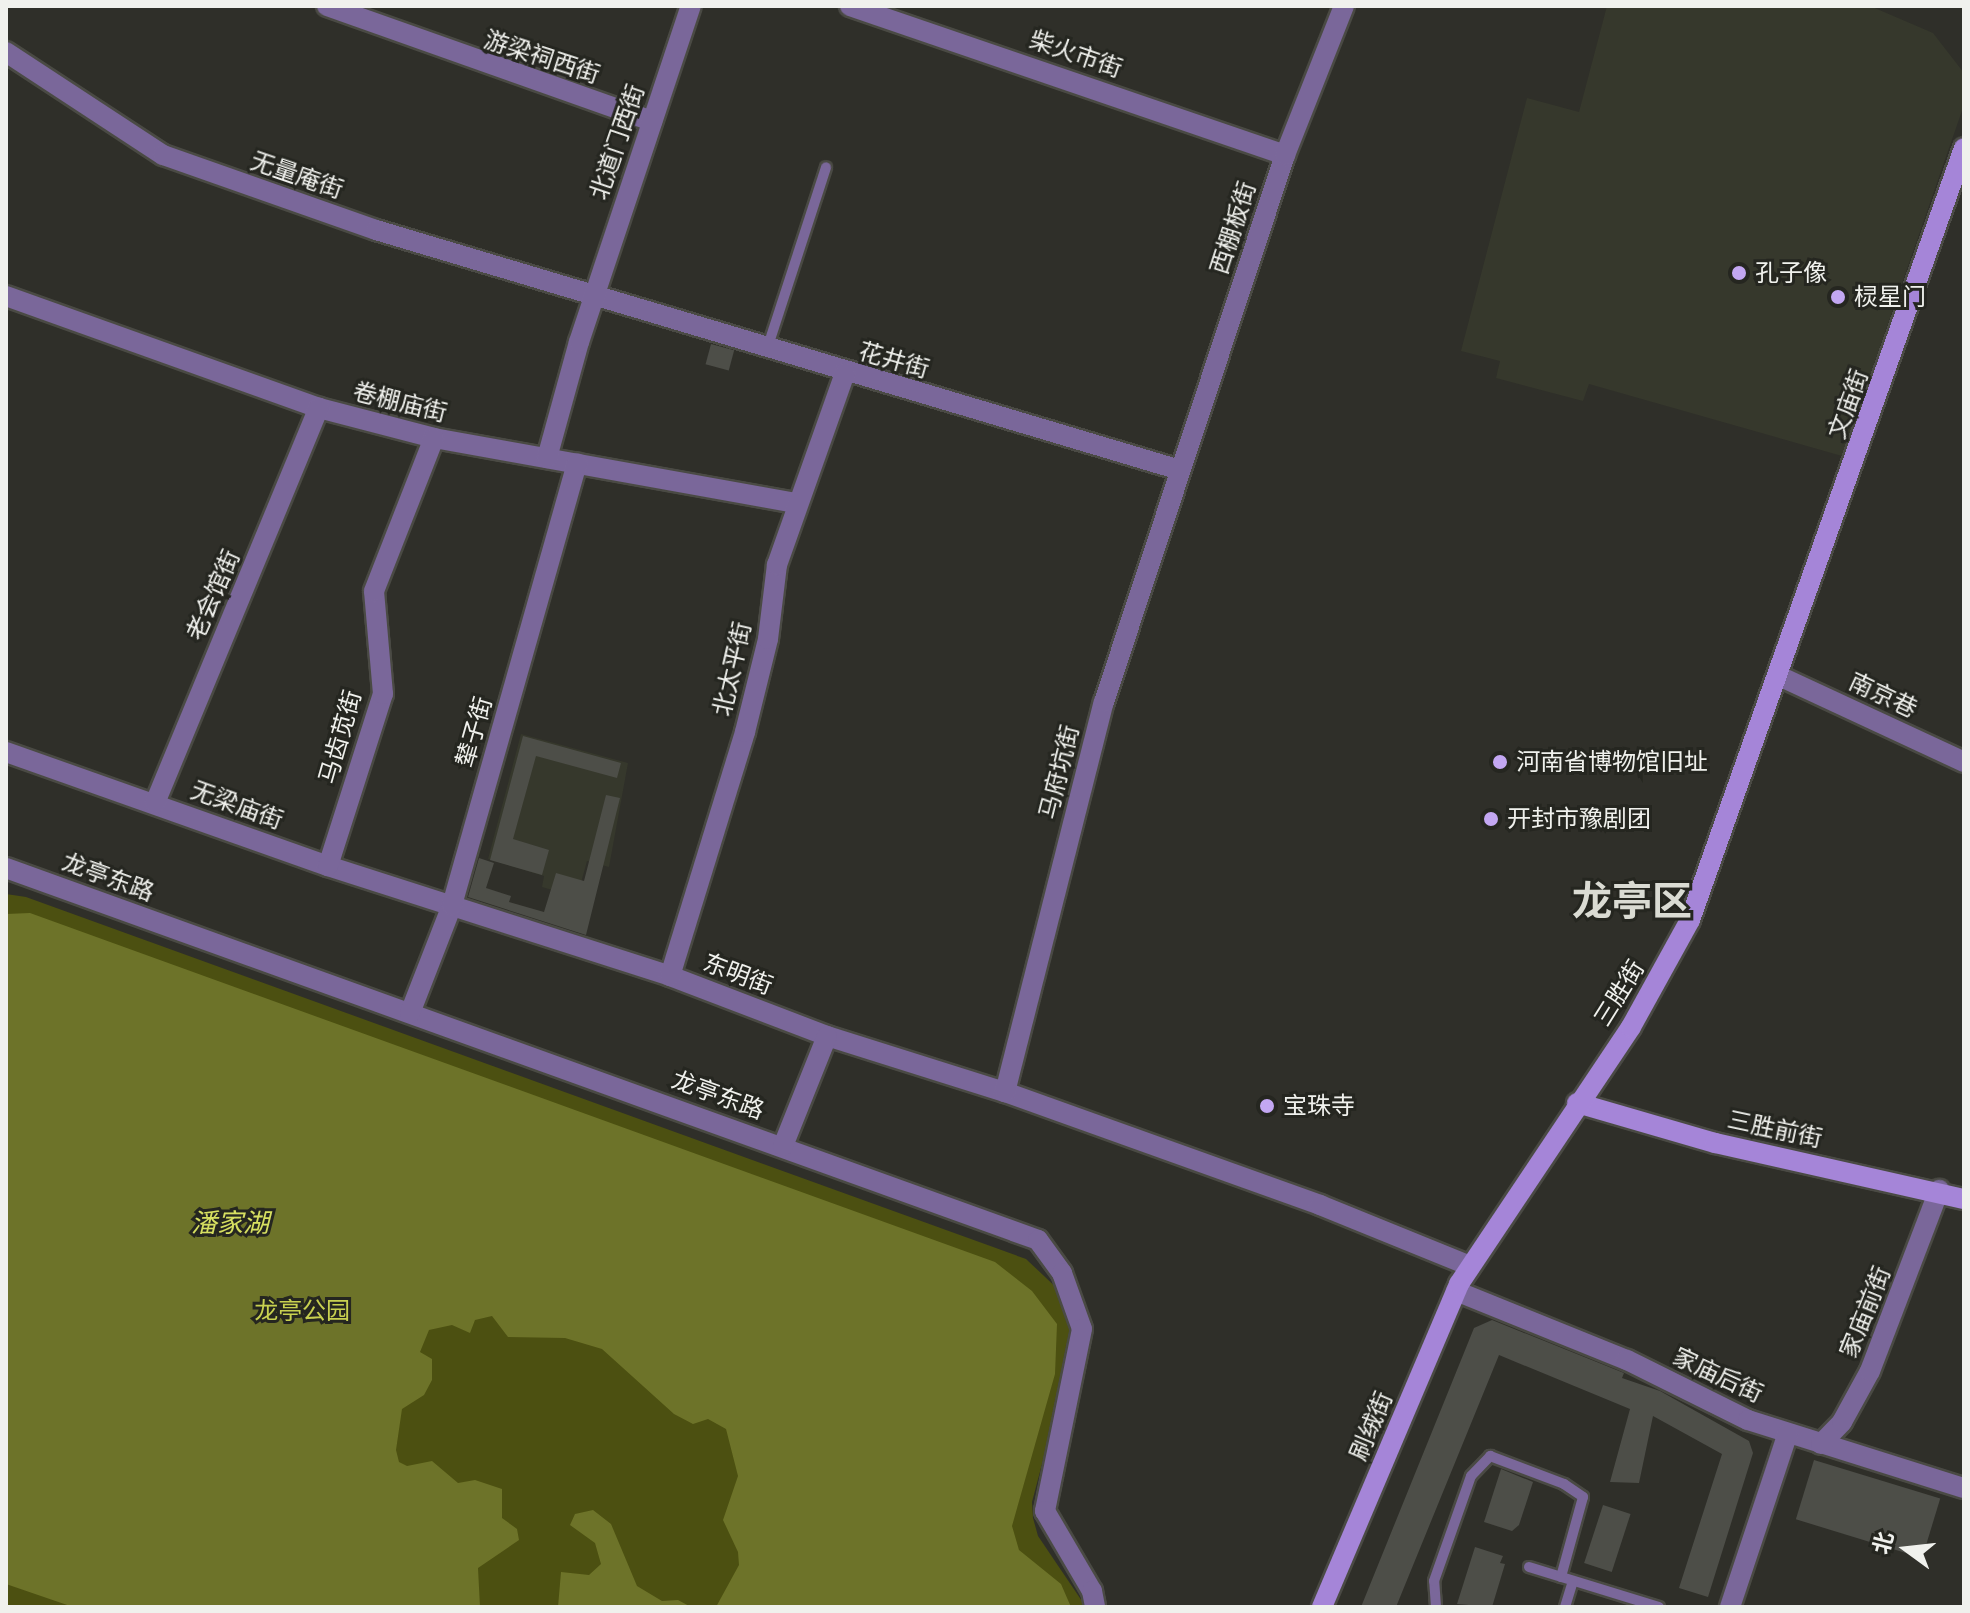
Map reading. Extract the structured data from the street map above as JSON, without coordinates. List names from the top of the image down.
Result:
{
  "streets": {
    "street": [
      "柴火市街",
      "游梁祠西街",
      "北道门西街",
      "无量庵街",
      "西棚板街",
      "花井街",
      "卷棚庙街",
      "文庙街",
      "老会馆街",
      "北太平街",
      "南京巷",
      "辇子街",
      "马齿苋街",
      "马府坑街",
      "无梁庙街",
      "龙亭东路",
      "东明街",
      "三胜街",
      "三胜前街",
      "家庙前街",
      "家庙后街",
      "刷绒街"
    ]
  },
  "crossings": [
    ["柴火市街", "西棚板街"],
    ["游梁祠西街", "北道门西街"],
    ["北道门西街", "无量庵街"],
    ["北道门西街", "花井街"],
    ["北道门西街", "卷棚庙街"],
    ["无量庵街", "花井街"],
    ["西棚板街", "花井街"],
    ["西棚板街", "马府坑街"],
    ["花井街", "北太平街"],
    ["花井街", "马府坑街"],
    ["卷棚庙街", "老会馆街"],
    ["卷棚庙街", "北太平街"],
    ["卷棚庙街", "辇子街"],
    ["卷棚庙街", "马齿苋街"],
    ["文庙街", "南京巷"],
    ["文庙街", "三胜街"],
    ["老会馆街", "无梁庙街"],
    ["北太平街", "东明街"],
    ["南京巷", "三胜街"],
    ["辇子街", "无梁庙街"],
    ["辇子街", "龙亭东路"],
    ["辇子街", "东明街"],
    ["马齿苋街", "无梁庙街"],
    ["马府坑街", "东明街"],
    ["无梁庙街", "东明街"],
    ["东明街", "三胜街"],
    ["东明街", "刷绒街"],
    ["三胜街", "三胜前街"],
    ["三胜街", "刷绒街"],
    ["三胜前街", "家庙前街"],
    ["家庙前街", "家庙后街"],
    ["家庙后街", "刷绒街"]
  ],
  "districts": ["龙亭区"],
  "water": ["潘家湖"],
  "parks": ["龙亭公园"],
  "places": [
    "孔子像",
    "棂星门",
    "河南省博物馆旧址",
    "开封市豫剧团",
    "宝珠寺"
  ],
  "north": "left"
}
